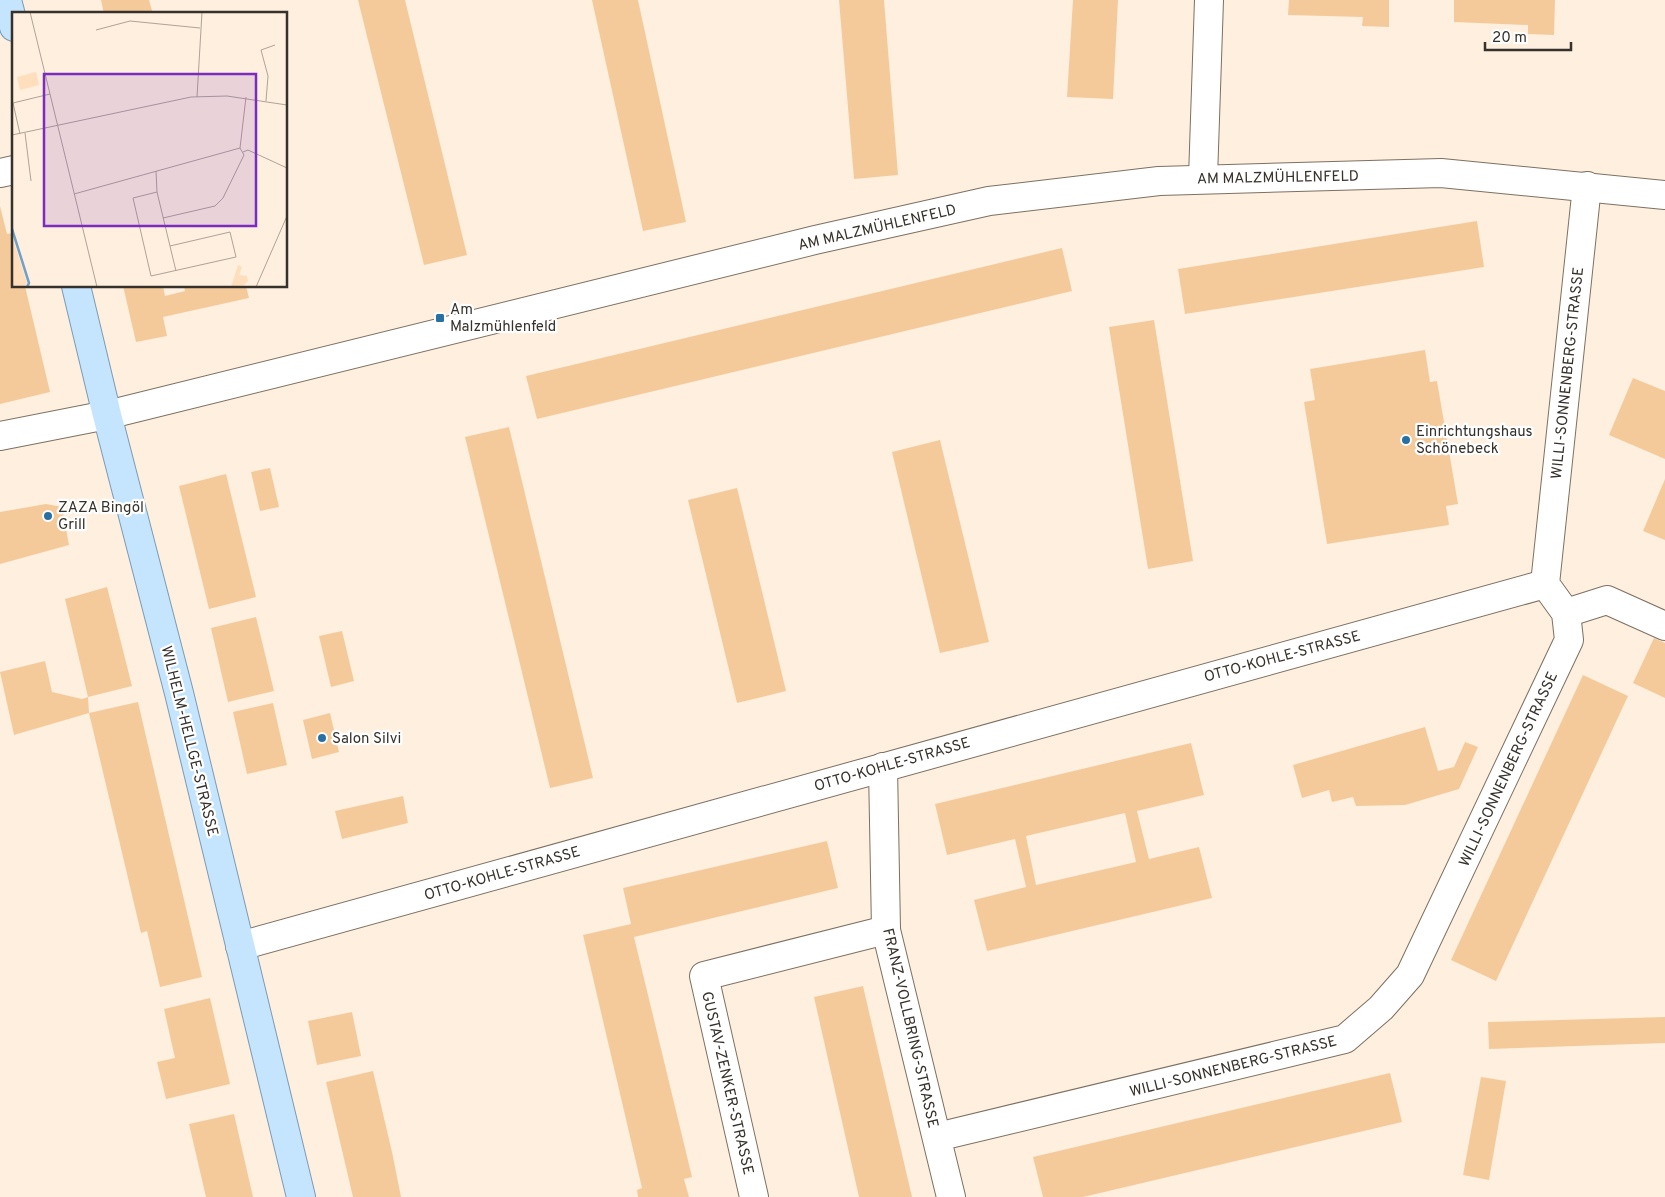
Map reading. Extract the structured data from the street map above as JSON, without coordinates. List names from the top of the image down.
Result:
{
  "streets": {
    "main road": ["WILHELM-HELLGE-STRASSE"],
    "street": [
      "AM MALZMÜHLENFELD",
      "WILLI-SONNENBERG-STRASSE",
      "OTTO-KOHLE-STRASSE",
      "FRANZ-VOLLBRING-STRASSE",
      "GUSTAV-ZENKER-STRASSE"
    ]
  },
  "crossings": [
    ["AM MALZMÜHLENFELD", "WILLI-SONNENBERG-STRASSE"],
    ["AM MALZMÜHLENFELD", "WILHELM-HELLGE-STRASSE"],
    ["WILLI-SONNENBERG-STRASSE", "OTTO-KOHLE-STRASSE"],
    ["WILLI-SONNENBERG-STRASSE", "FRANZ-VOLLBRING-STRASSE"],
    ["OTTO-KOHLE-STRASSE", "WILHELM-HELLGE-STRASSE"],
    ["OTTO-KOHLE-STRASSE", "FRANZ-VOLLBRING-STRASSE"],
    ["FRANZ-VOLLBRING-STRASSE", "GUSTAV-ZENKER-STRASSE"]
  ],
  "places": {
    "transit": ["Am Malzmühlenfeld"],
    "other": ["Einrichtungshaus Schönebeck", "ZAZA Bingöl Grill", "Salon Silvi"]
  },
  "scale_bar": "20 m"
}
